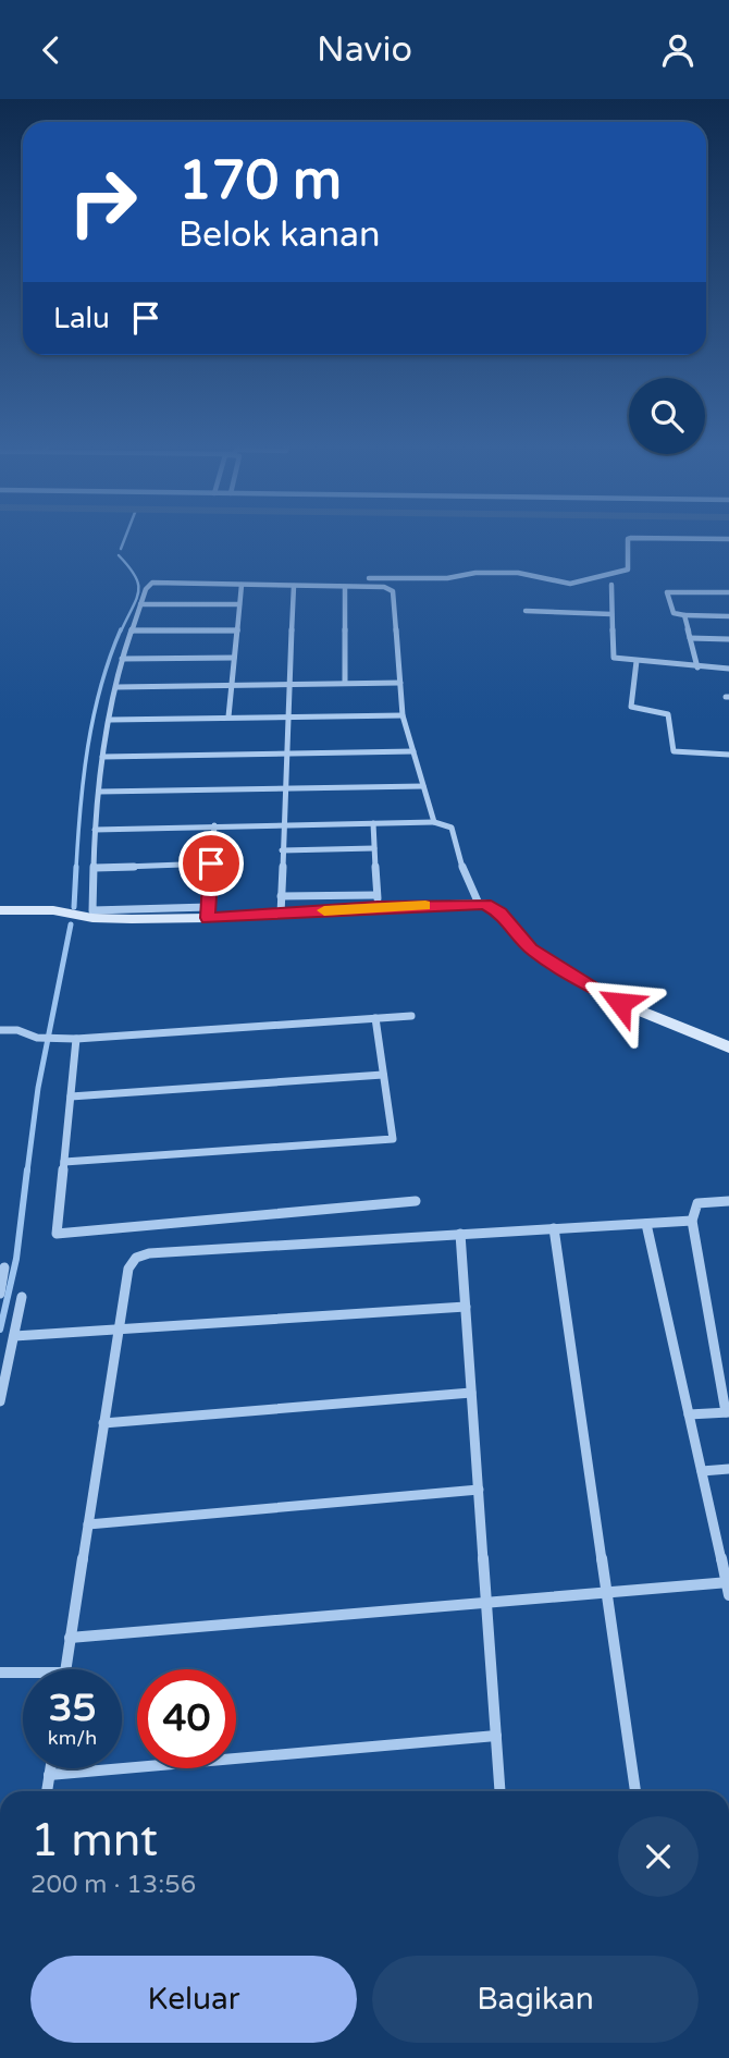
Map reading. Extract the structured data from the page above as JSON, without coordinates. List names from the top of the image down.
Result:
{
  "page": {
    "header": "Navio",
    "turn": ["170 m", "Belok kanan"],
    "then": "Lalu",
    "speed": "35 km/h",
    "limit": "40",
    "heading": ["1 mnt", "200 m · 13:56"],
    "buttons": ["Keluar", "Bagikan"]
  }
}
